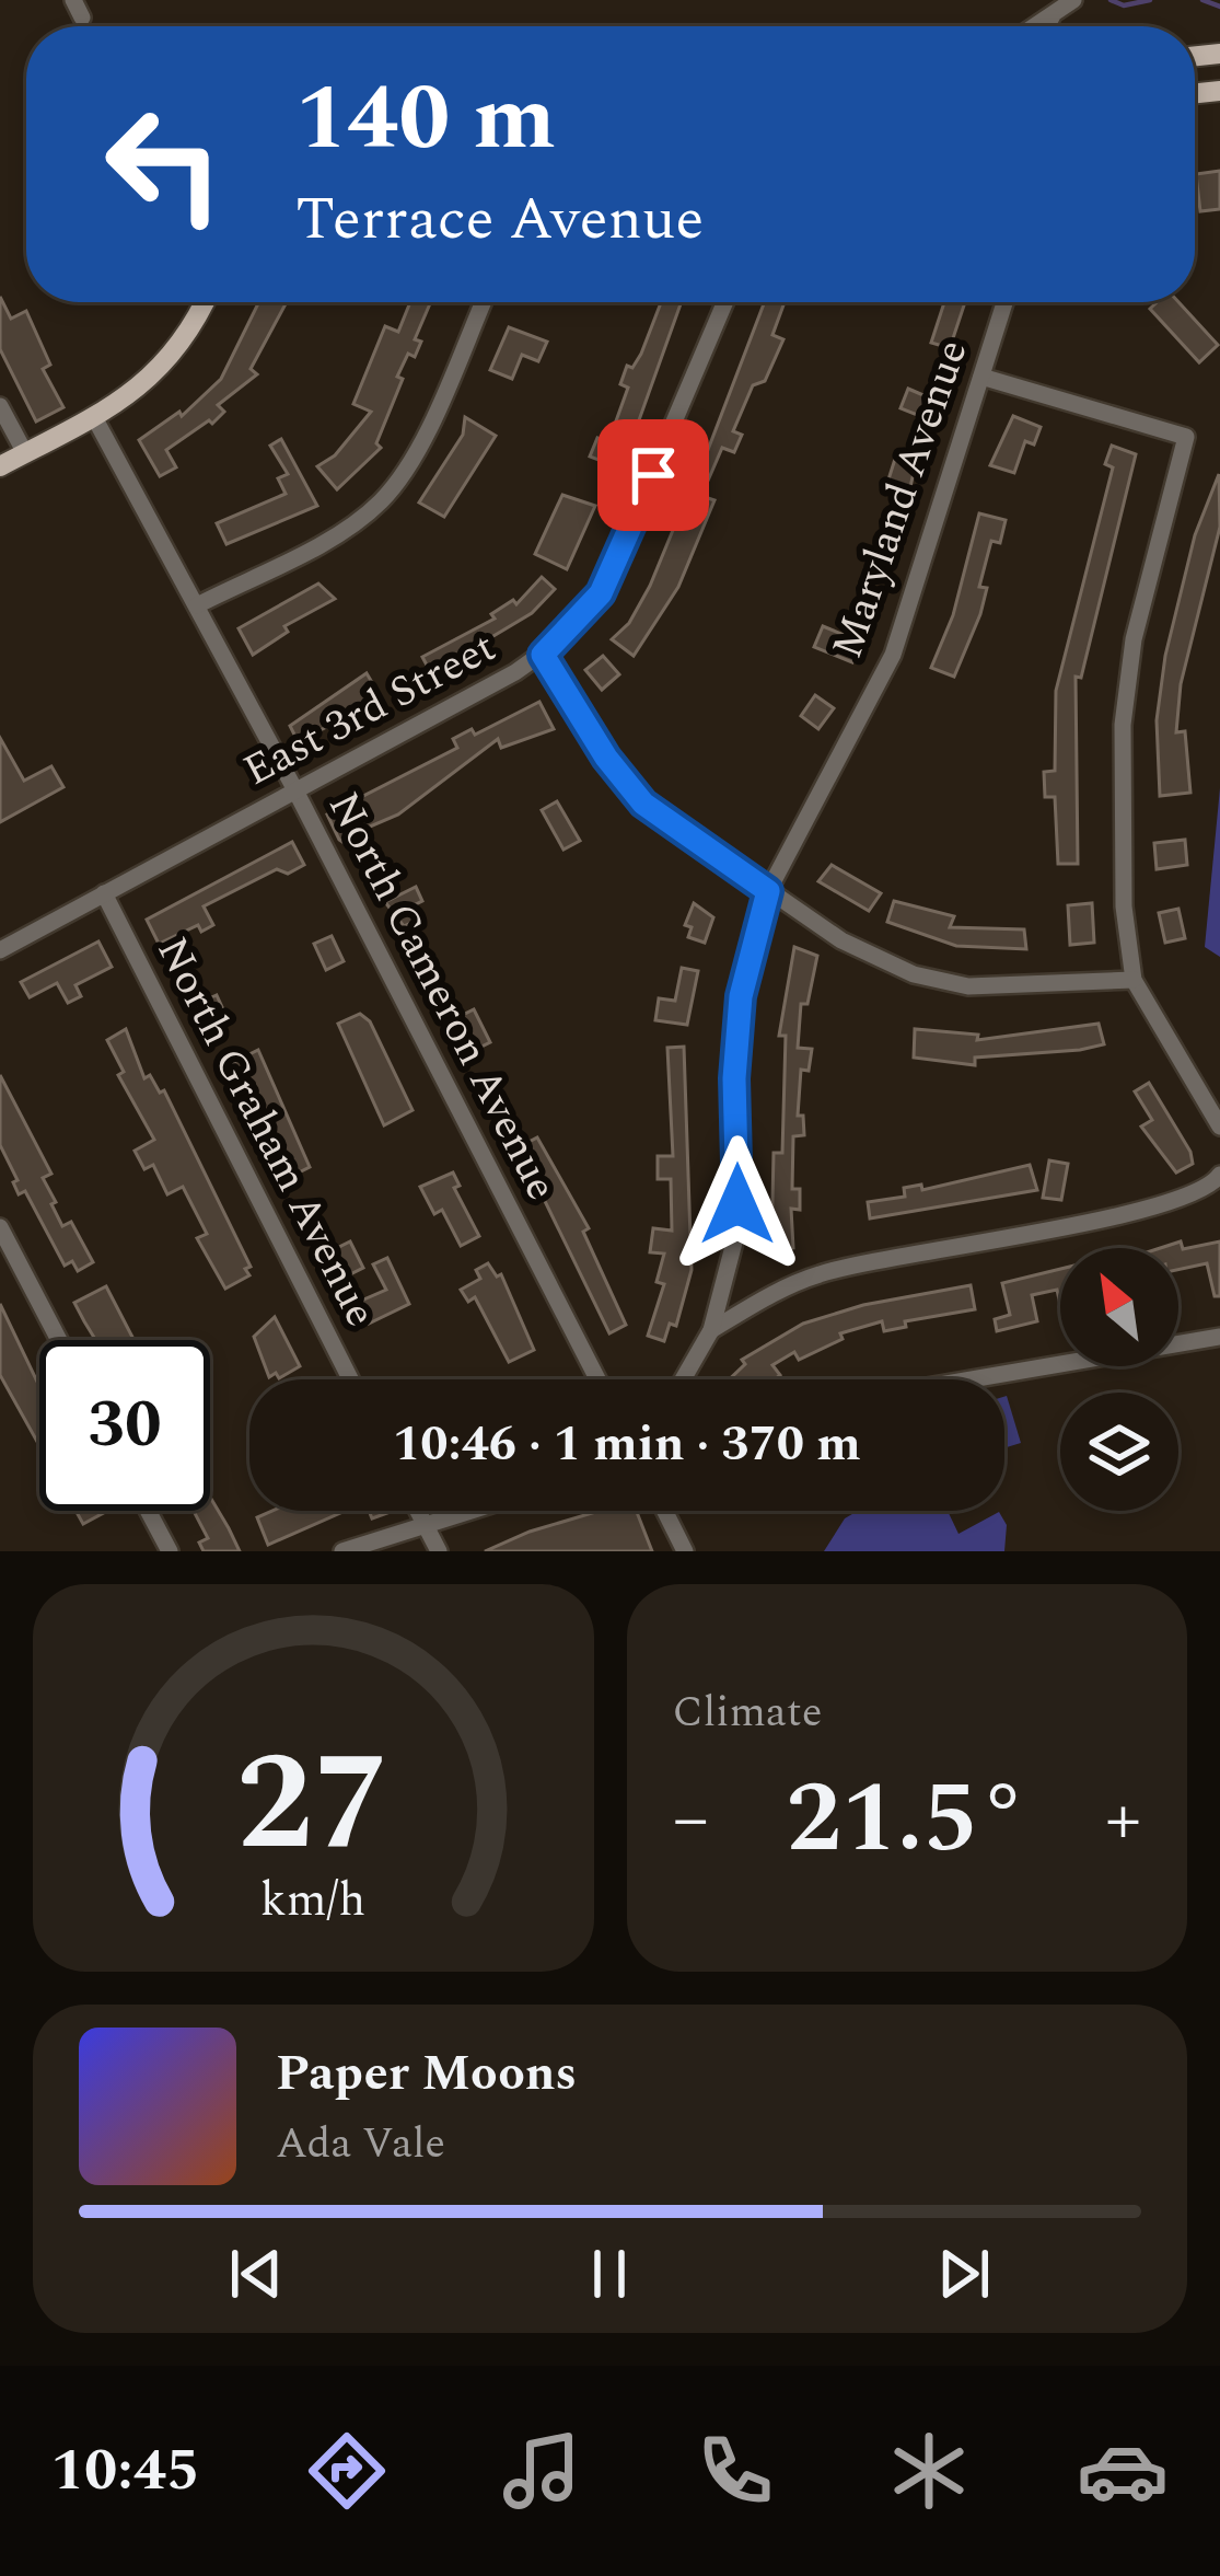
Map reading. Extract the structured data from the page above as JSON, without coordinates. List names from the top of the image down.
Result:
{
  "streets": {
    "street": [
      "Maryland Avenue",
      "East 3rd Street",
      "North Cameron Avenue",
      "North Graham Avenue"
    ]
  },
  "crossings": [
    ["East 3rd Street", "North Cameron Avenue"],
    ["East 3rd Street", "North Graham Avenue"]
  ],
  "north": "top left",
  "page": {
    "turn": ["140 m", "Terrace Avenue"],
    "limit": "30",
    "trip": "10:46 · 1 min · 370 m",
    "tile": "Climate",
    "heat": ["−", "21.5°", "+"],
    "song": ["Paper Moons", "Ada Vale"],
    "tabs": "10:45",
    "gauge": ["27", "km/h"]
  }
}
